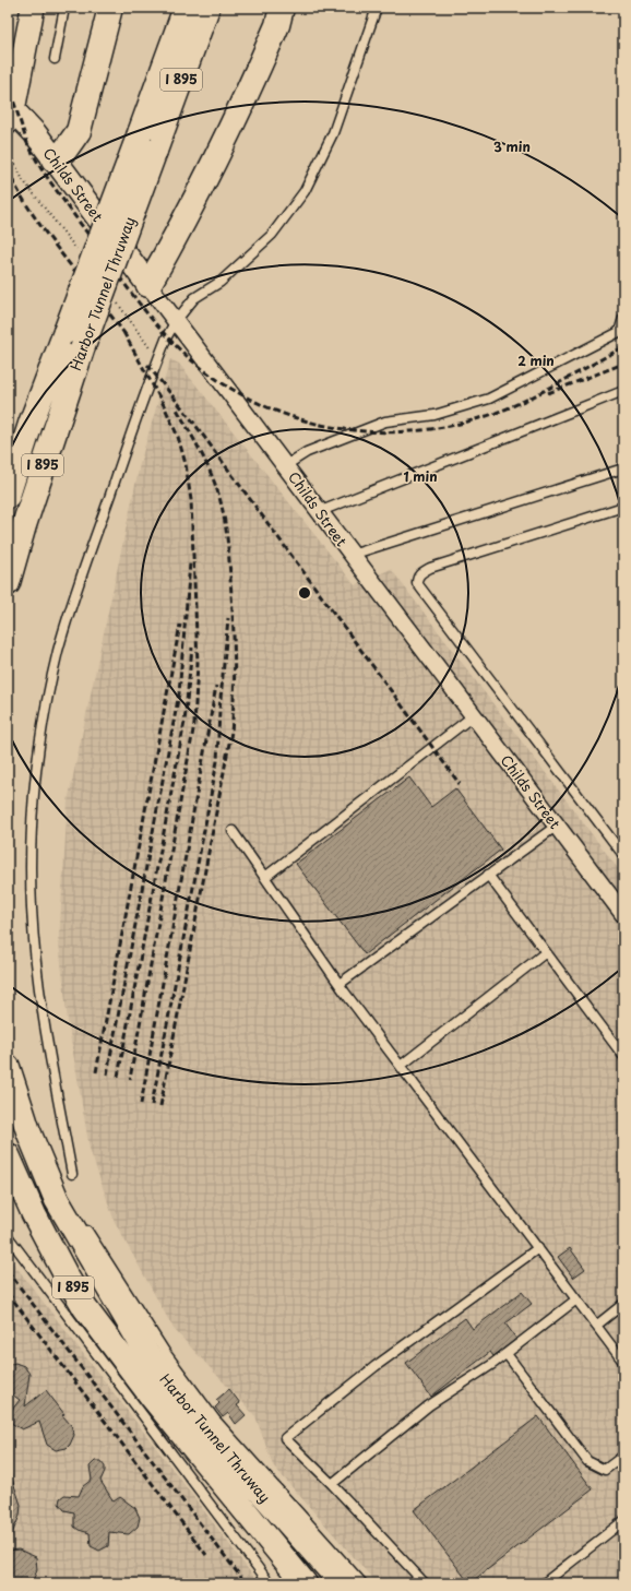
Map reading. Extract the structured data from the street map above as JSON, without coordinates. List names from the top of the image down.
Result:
{
  "streets": {
    "highway": ["I 895", "Harbor Tunnel Thruway"],
    "main road": ["Childs Street"]
  },
  "rings": ["3 min", "2 min", "1 min"]
}
